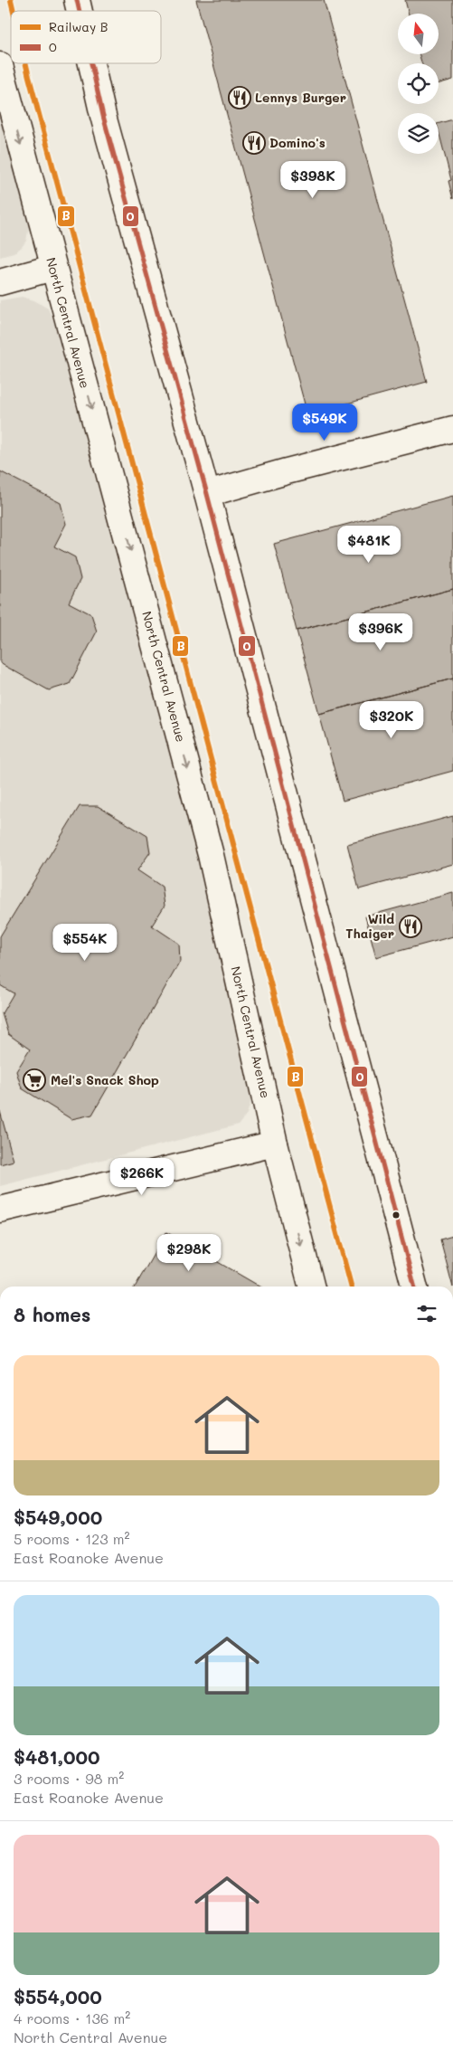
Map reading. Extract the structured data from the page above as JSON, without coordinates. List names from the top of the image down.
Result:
{
  "streets": {
    "main road": ["North Central Avenue"]
  },
  "places": {
    "restaurant": ["Lennys Burger", "Domino's", "Wild Thaiger"],
    "supermarket": ["Mel's Snack Shop"]
  },
  "lines": ["rail line B", "transit line 0"],
  "legend": ["Railway B", "0"],
  "north": "top",
  "page": {
    "price": [
      "$398K",
      "$549K",
      "$481K",
      "$396K",
      "$320K",
      "$554K",
      "$266K",
      "$298K"
    ],
    "heading": "8 homes",
    "list": [
      {
        "name": "$549,000",
        "note": "5 rooms · 123 m² · East Roanoke Avenue"
      },
      {
        "name": "$481,000",
        "note": "3 rooms · 98 m² · East Roanoke Avenue"
      },
      {
        "name": "$554,000",
        "note": "4 rooms · 136 m² · North Central Avenue"
      }
    ]
  }
}
